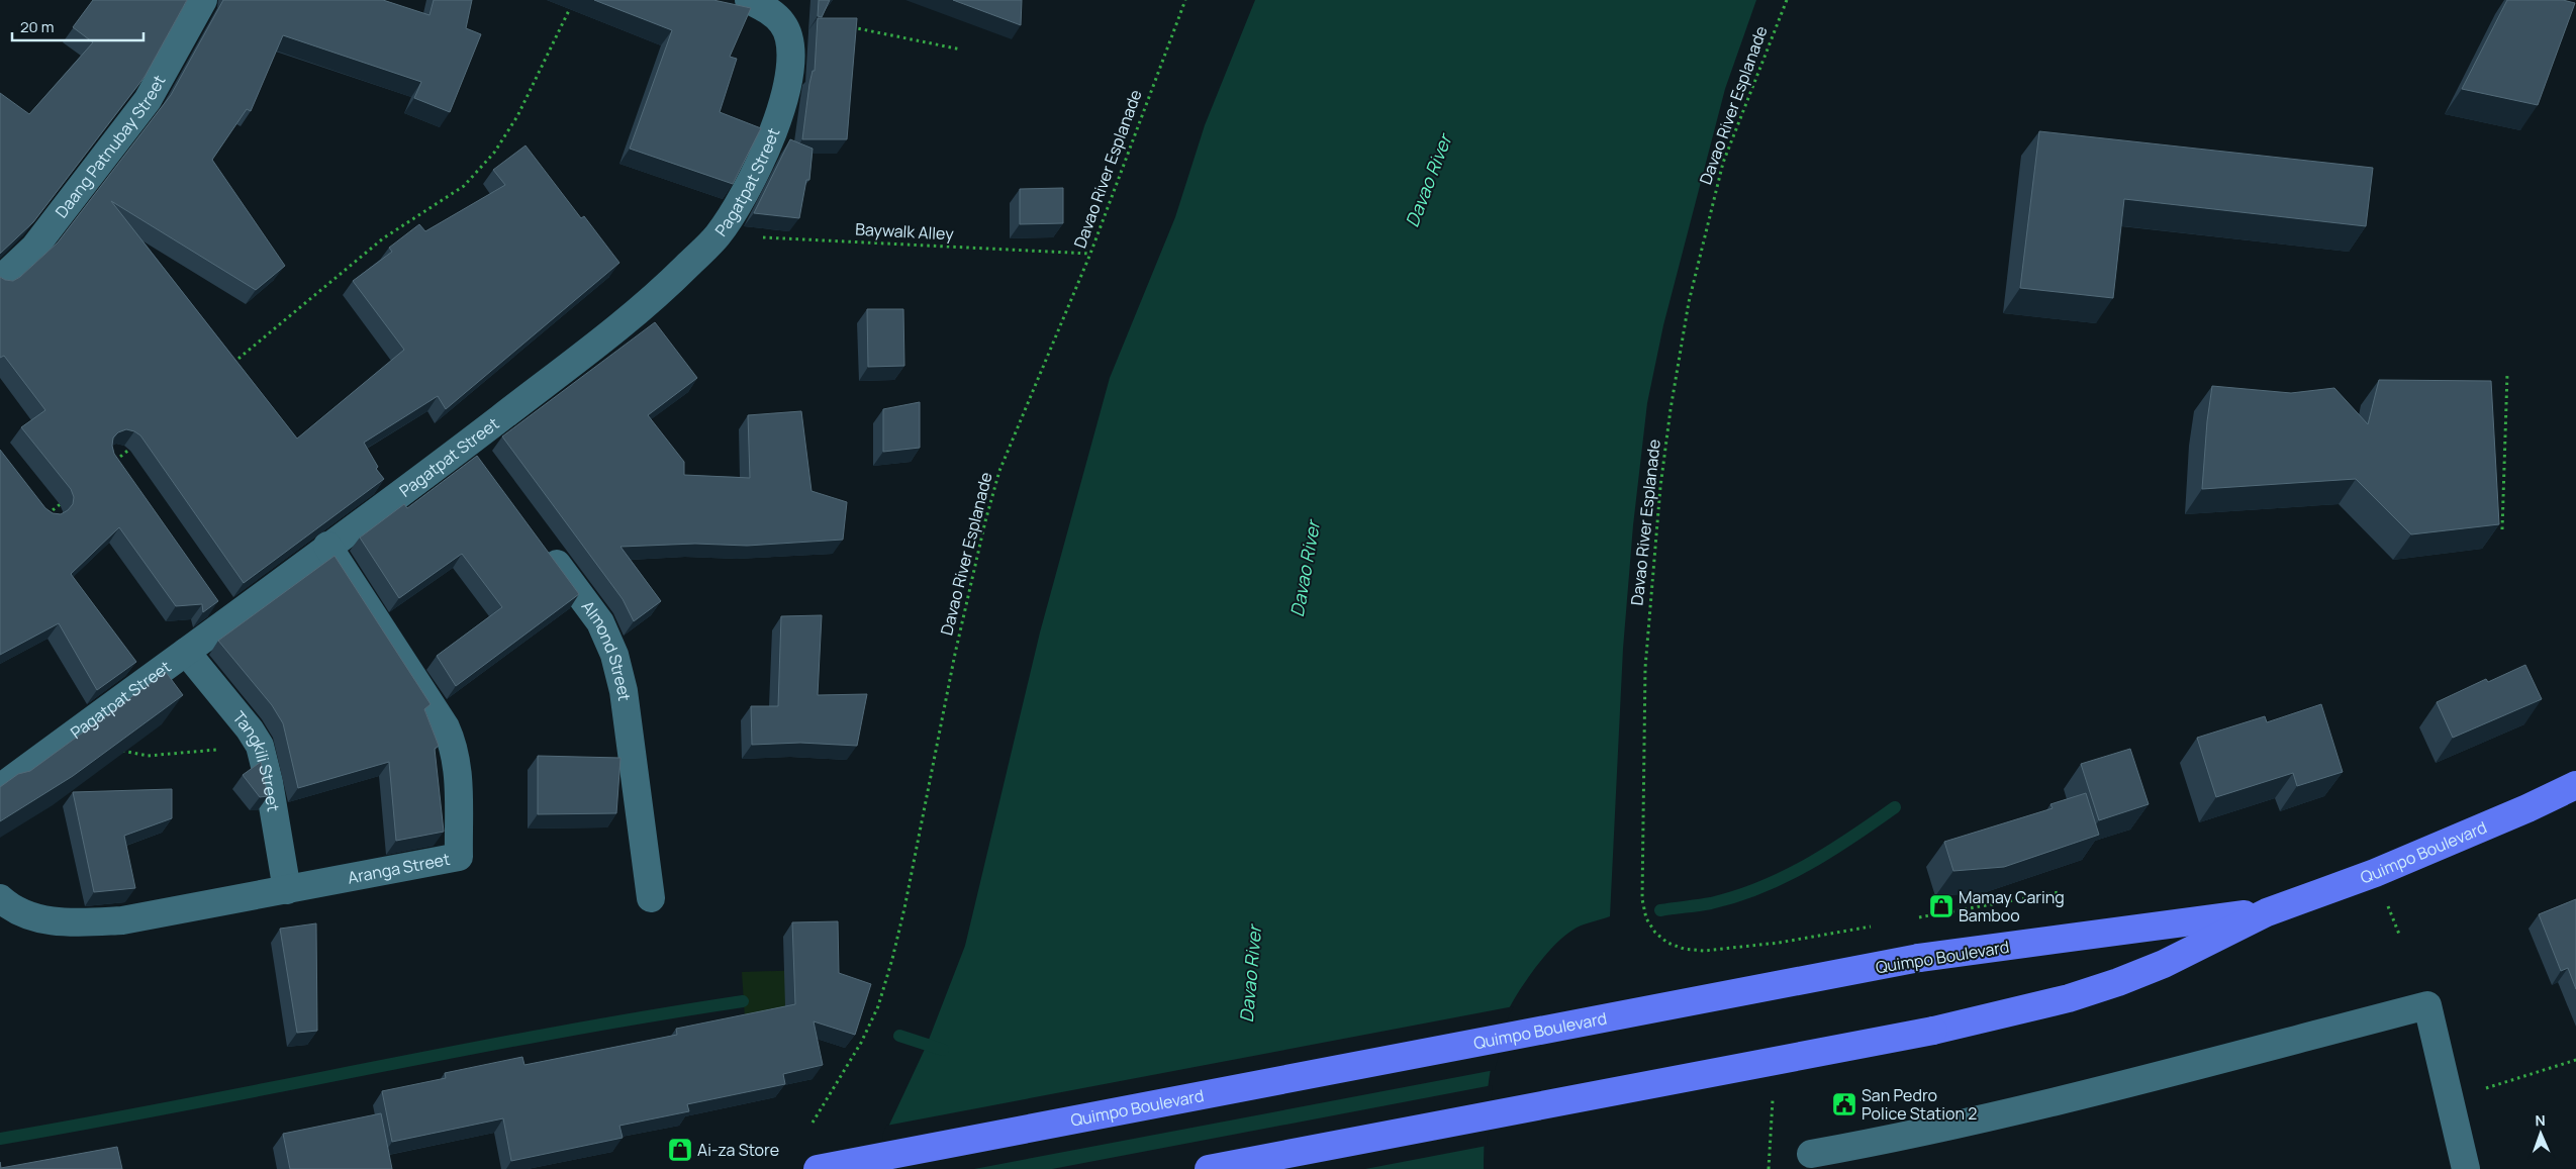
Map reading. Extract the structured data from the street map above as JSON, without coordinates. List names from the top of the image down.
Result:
{
  "streets": {
    "main road": ["Quimpo Boulevard"],
    "street": [
      "Daang Patnubay Street",
      "Pagatpat Street",
      "Almond Street",
      "Tangkili Street",
      "Aranga Street"
    ],
    "path": ["Davao River Esplanade", "Baywalk Alley"]
  },
  "crossings": [
    ["Davao River Esplanade", "Baywalk Alley"],
    ["Pagatpat Street", "Baywalk Alley"],
    ["Pagatpat Street", "Tangkili Street"],
    ["Pagatpat Street", "Aranga Street"],
    ["Tangkili Street", "Aranga Street"]
  ],
  "water": ["Davao River"],
  "places": {
    "shop": ["Mamay Caring Bamboo", "Ai-za Store"],
    "public building": ["San Pedro Police Station 2"]
  },
  "scale_bar": "20 m",
  "north": "top"
}
